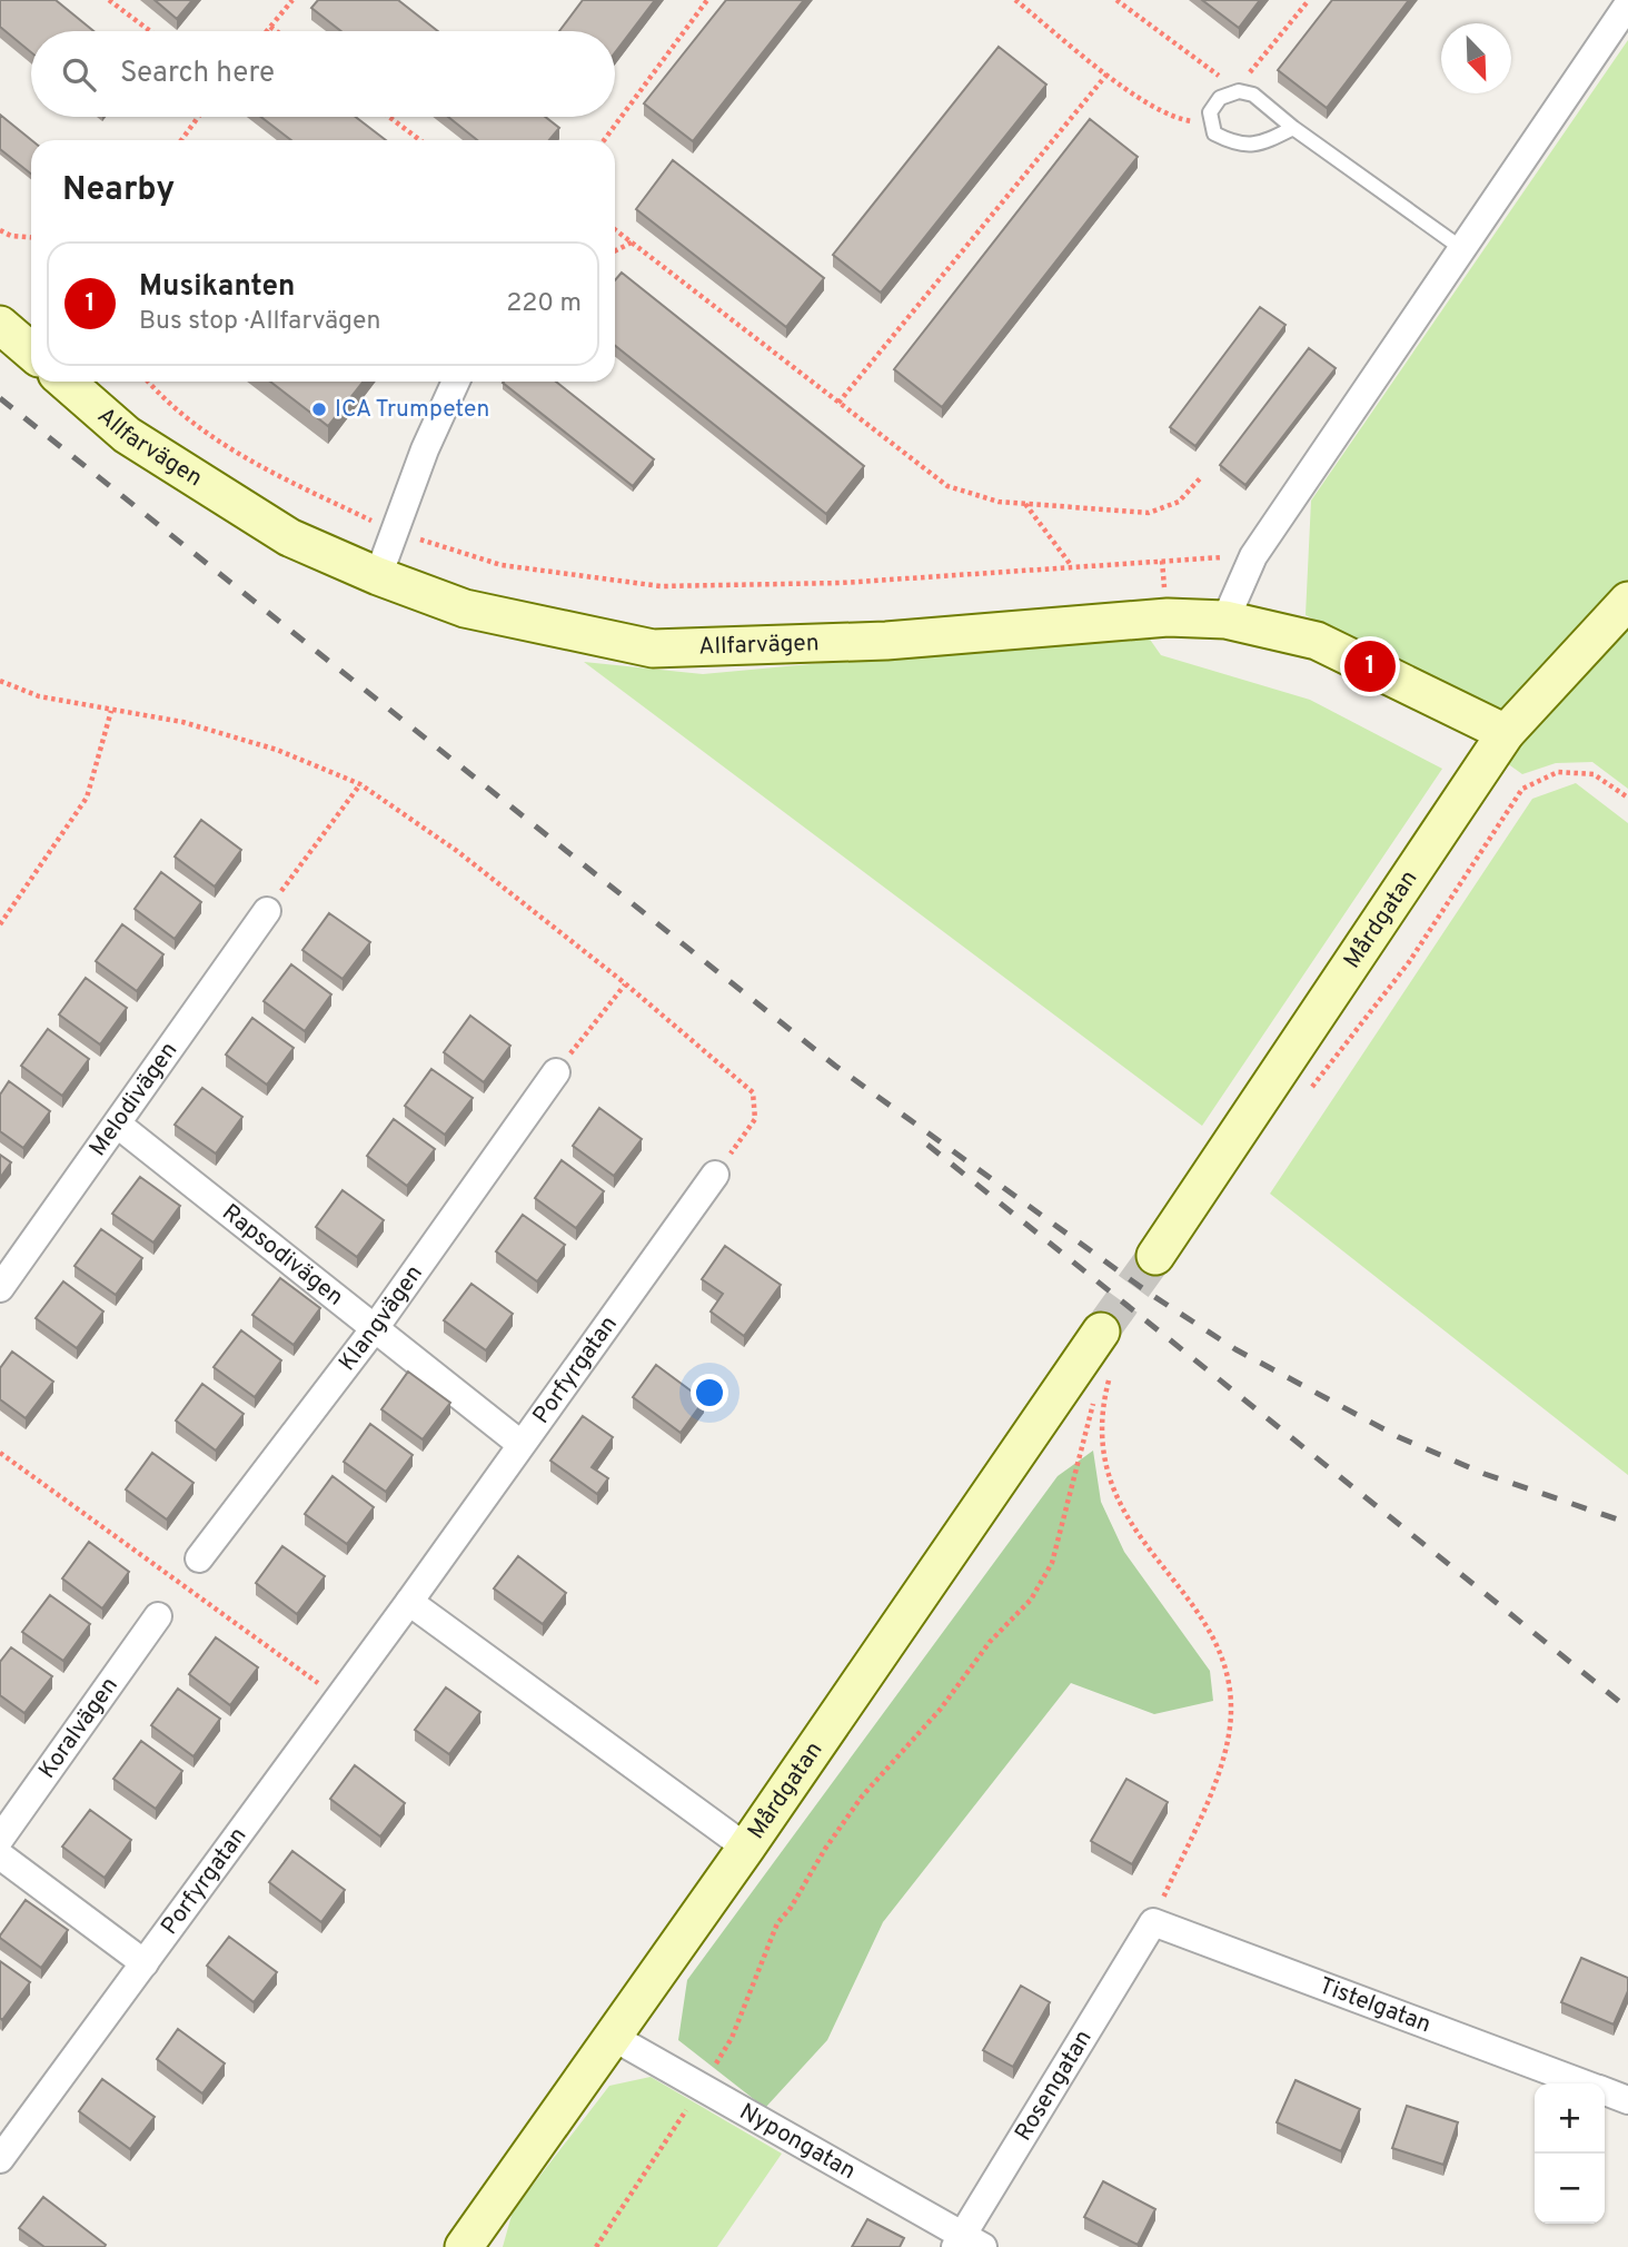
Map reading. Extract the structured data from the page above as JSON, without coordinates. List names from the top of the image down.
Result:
{
  "streets": {
    "street": [
      "Allfarvägen",
      "Mårdgatan",
      "Melodivägen",
      "Rapsodivägen",
      "Klangvägen",
      "Porfyrgatan",
      "Koralvägen",
      "Tistelgatan",
      "Rosengatan",
      "Nypongatan"
    ]
  },
  "crossings": [
    ["Allfarvägen", "Mårdgatan"],
    ["Mårdgatan", "Nypongatan"],
    ["Melodivägen", "Rapsodivägen"],
    ["Rapsodivägen", "Klangvägen"],
    ["Rapsodivägen", "Porfyrgatan"],
    ["Tistelgatan", "Rosengatan"],
    ["Rosengatan", "Nypongatan"]
  ],
  "places": ["ICA Trumpeten"],
  "north": "bottom right",
  "page": {
    "search": "Search here",
    "heading": "Nearby",
    "list": [
      {
        "mark": "1",
        "name": "Musikanten",
        "note": "Bus stop · Allfarvägen",
        "value": "220 m"
      }
    ],
    "pins": "1",
    "map_buttons": ["+", "−"]
  }
}
